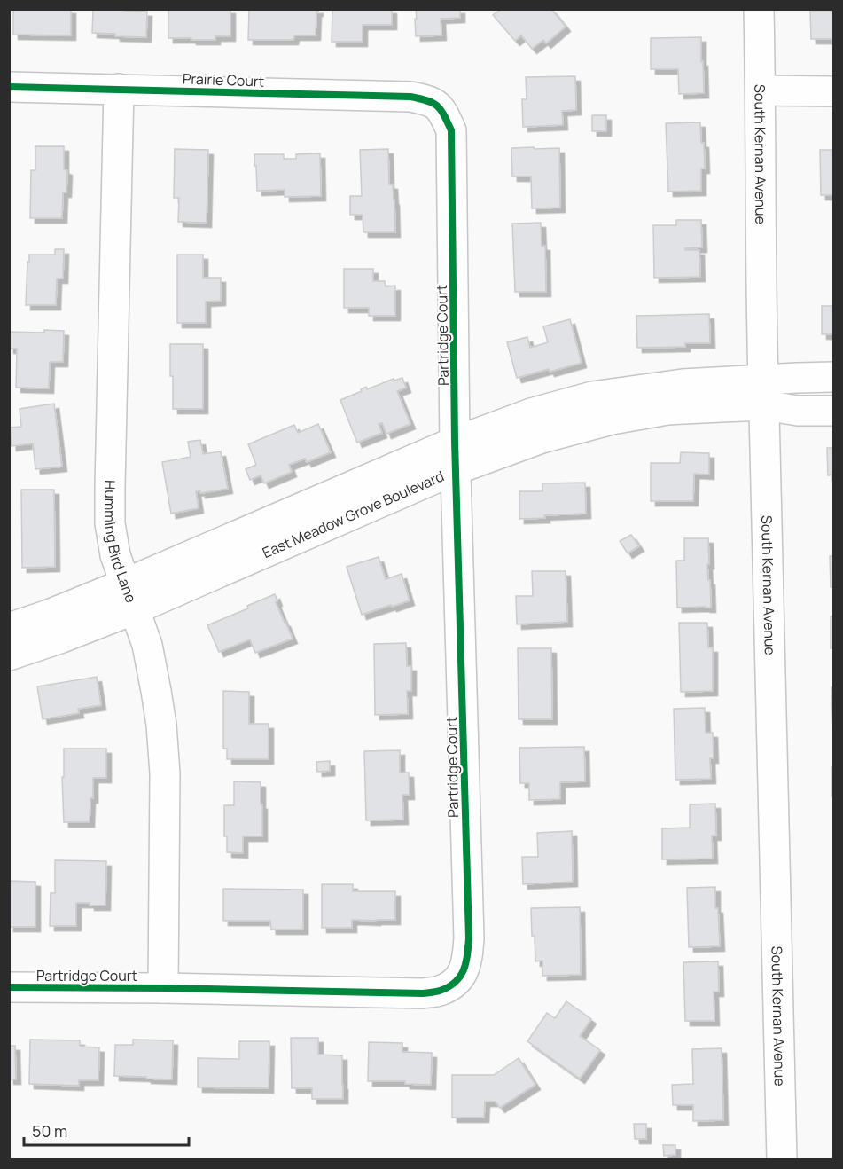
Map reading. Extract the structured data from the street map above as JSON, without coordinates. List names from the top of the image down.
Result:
{
  "streets": {
    "street": [
      "Prairie Court",
      "South Kernan Avenue",
      "Partridge Court",
      "East Meadow Grove Boulevard",
      "Humming Bird Lane"
    ]
  },
  "crossings": [
    ["Prairie Court", "Partridge Court"],
    ["Prairie Court", "Humming Bird Lane"],
    ["South Kernan Avenue", "East Meadow Grove Boulevard"],
    ["Partridge Court", "East Meadow Grove Boulevard"],
    ["Partridge Court", "Humming Bird Lane"],
    ["East Meadow Grove Boulevard", "Humming Bird Lane"]
  ],
  "scale_bar": "50 m"
}
